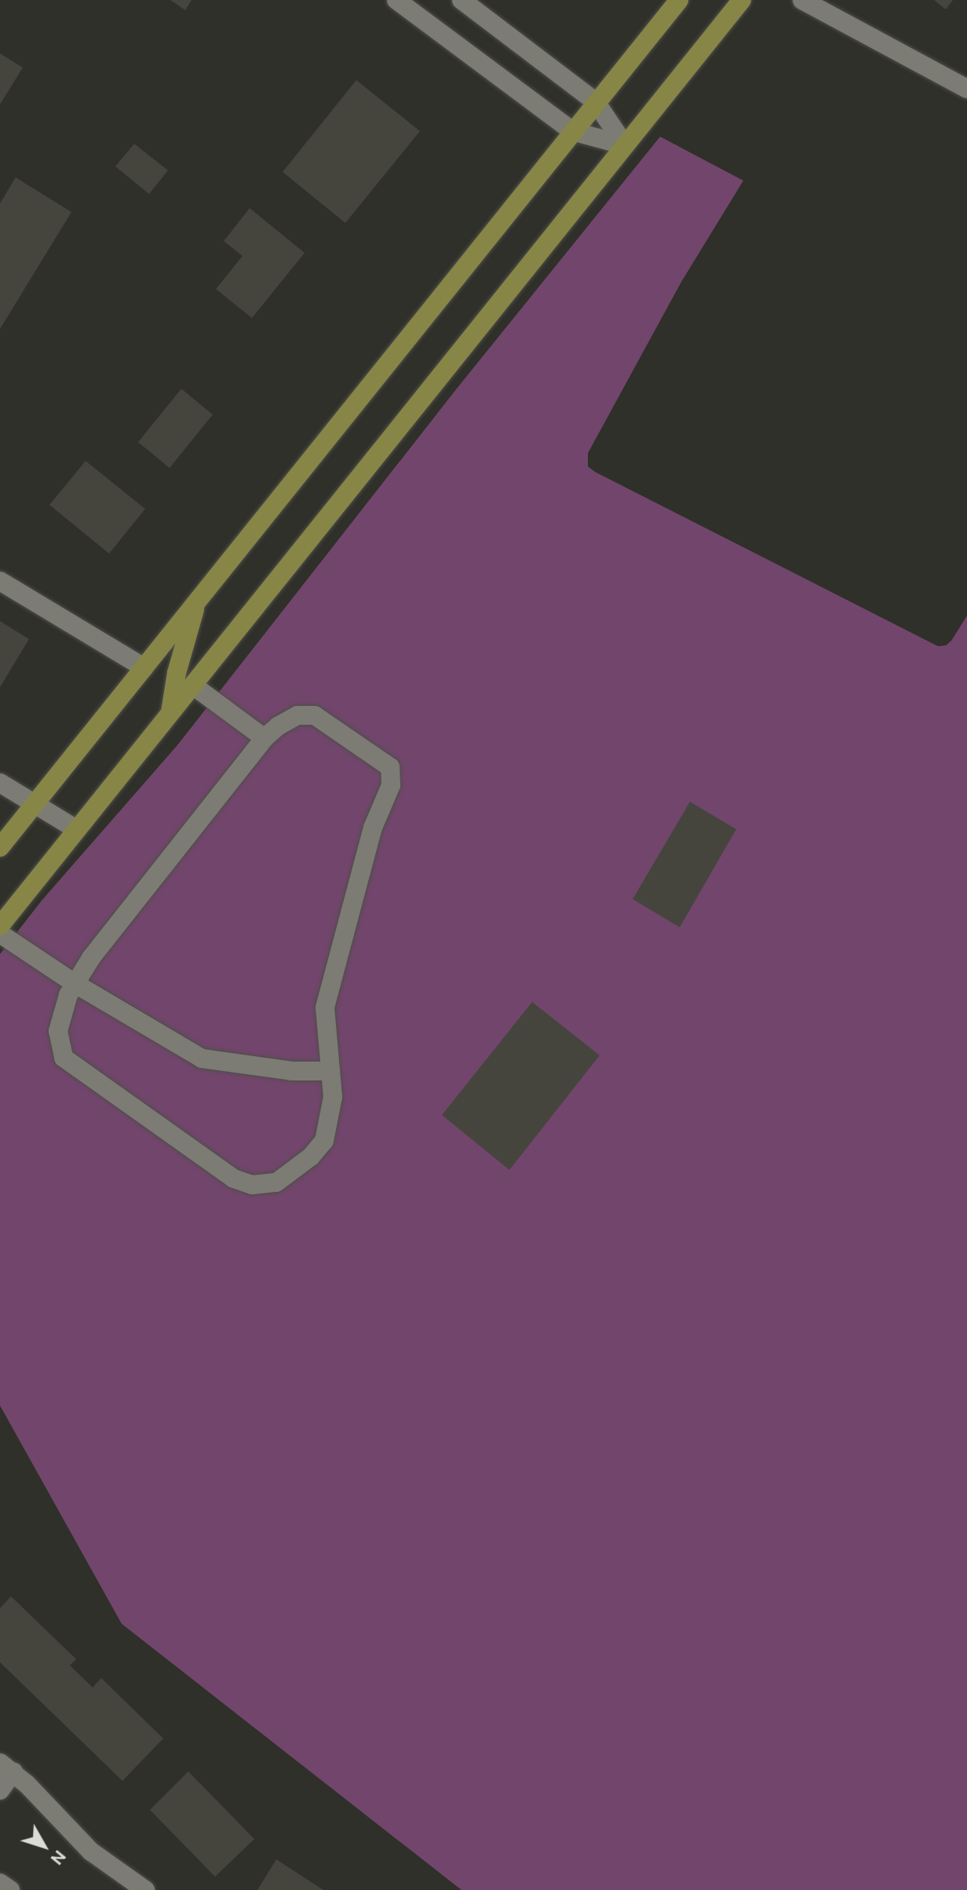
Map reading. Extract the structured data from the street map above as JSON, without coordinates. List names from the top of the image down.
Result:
{
  "north": "bottom right"
}
